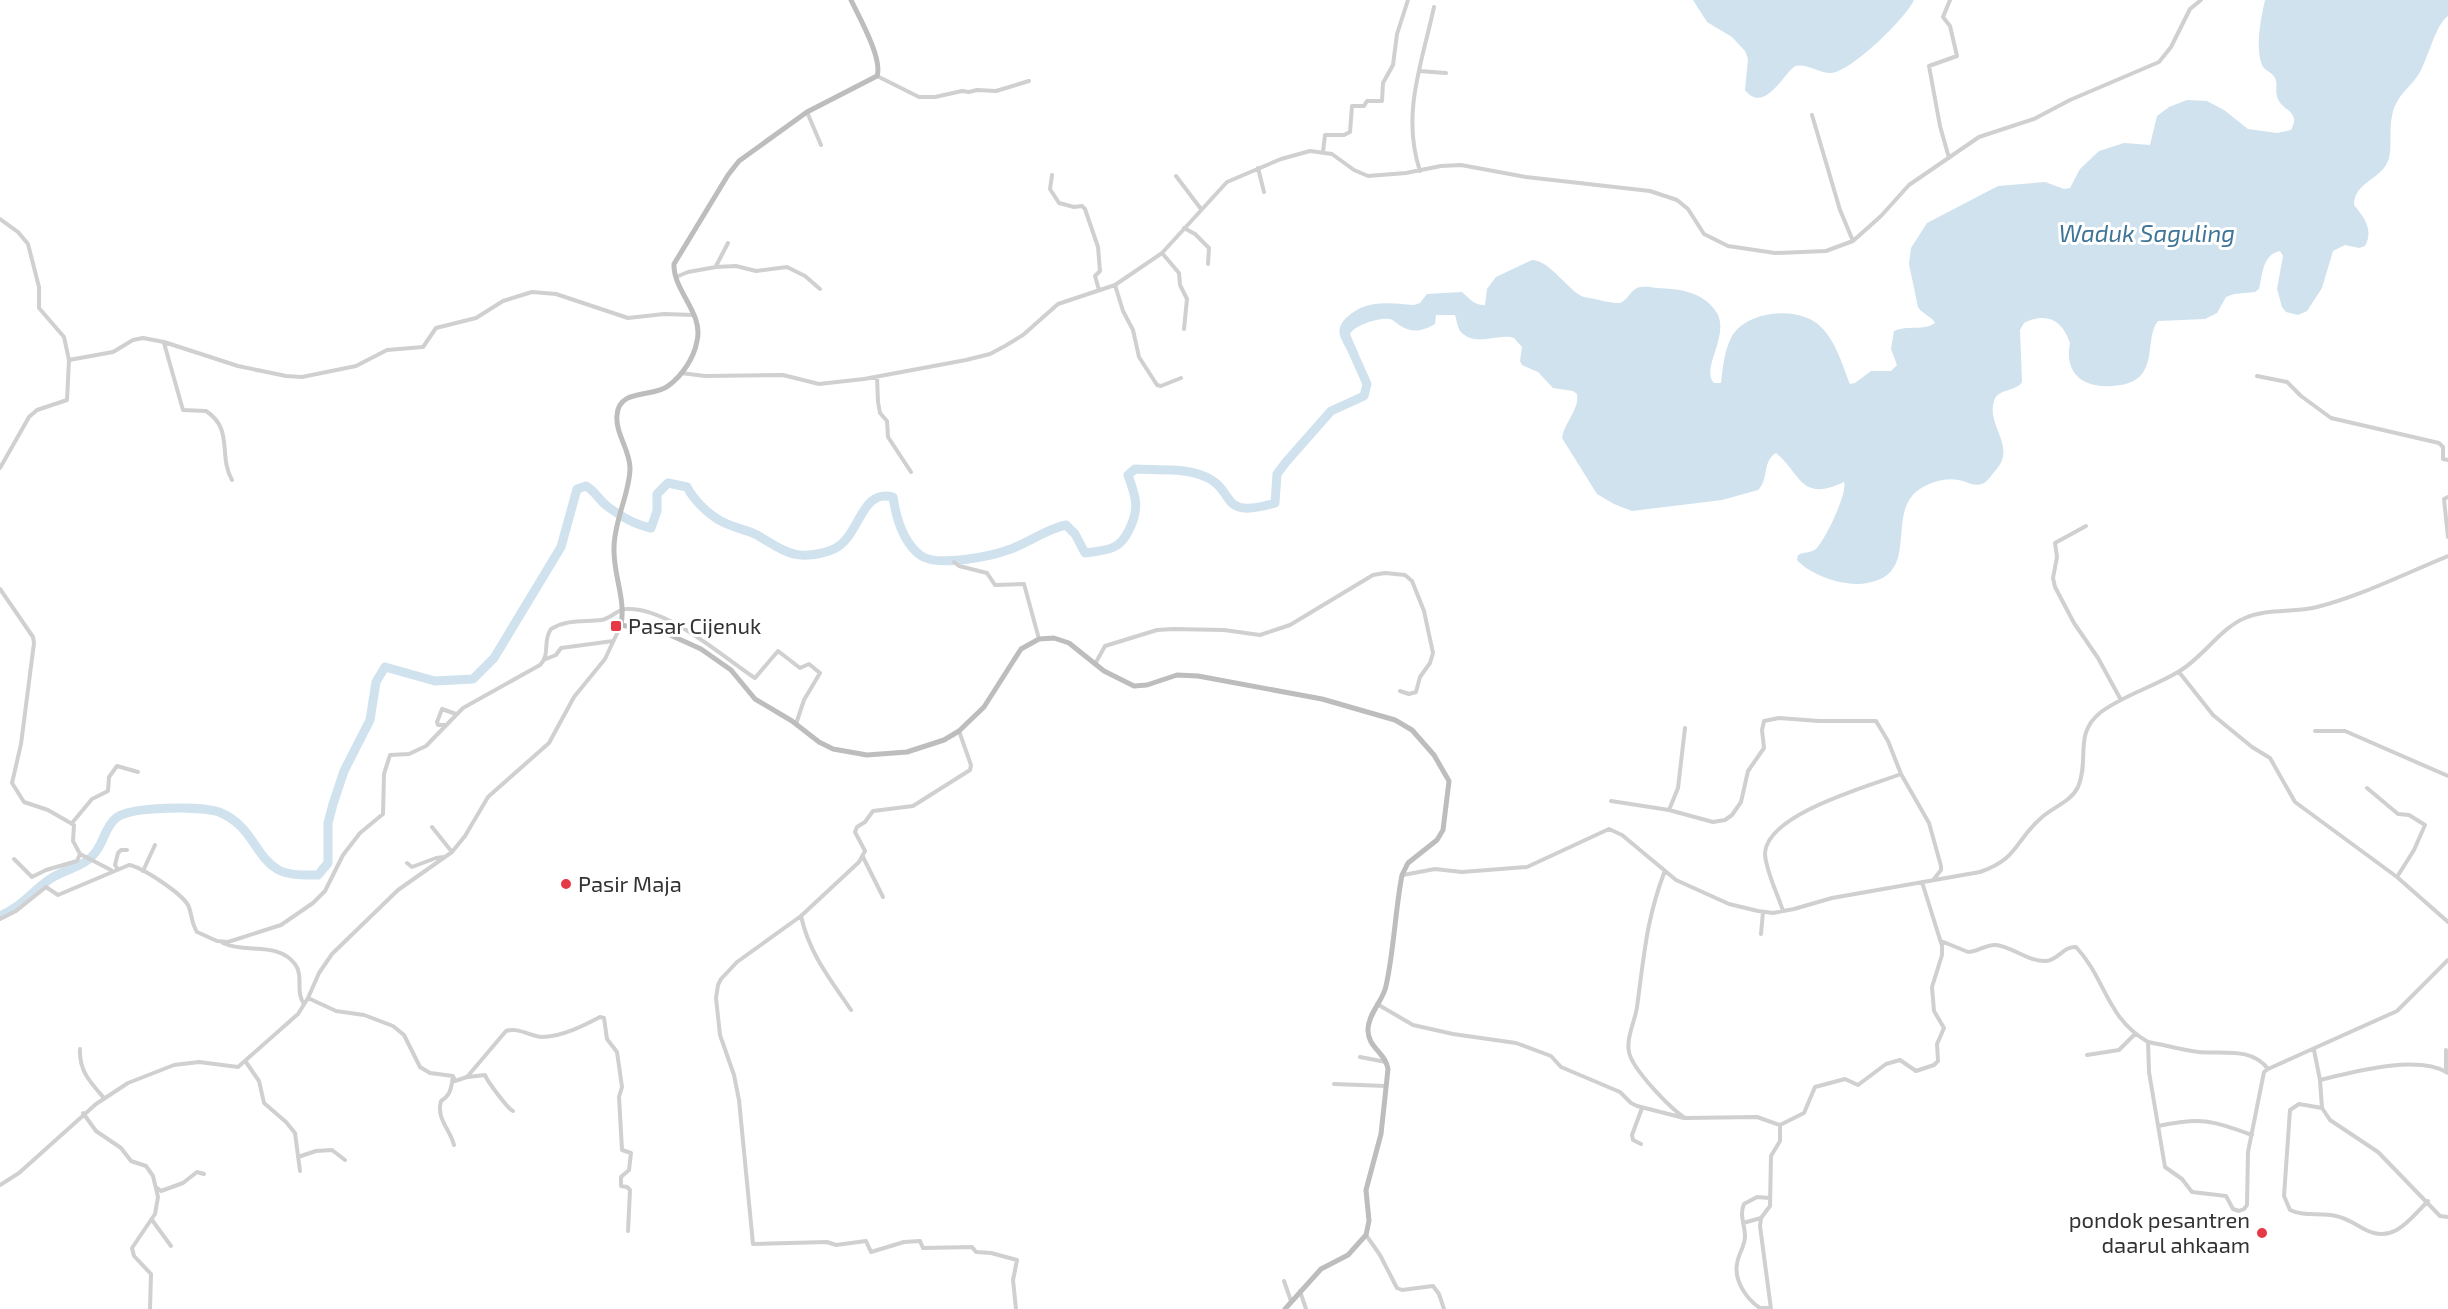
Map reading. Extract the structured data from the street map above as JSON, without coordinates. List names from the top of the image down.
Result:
{
  "water": ["Waduk Saguling"],
  "places": {
    "transit": ["Pasar Cijenuk"],
    "other": ["Pasir Maja", "pondok pesantren daarul ahkaam"]
  }
}
